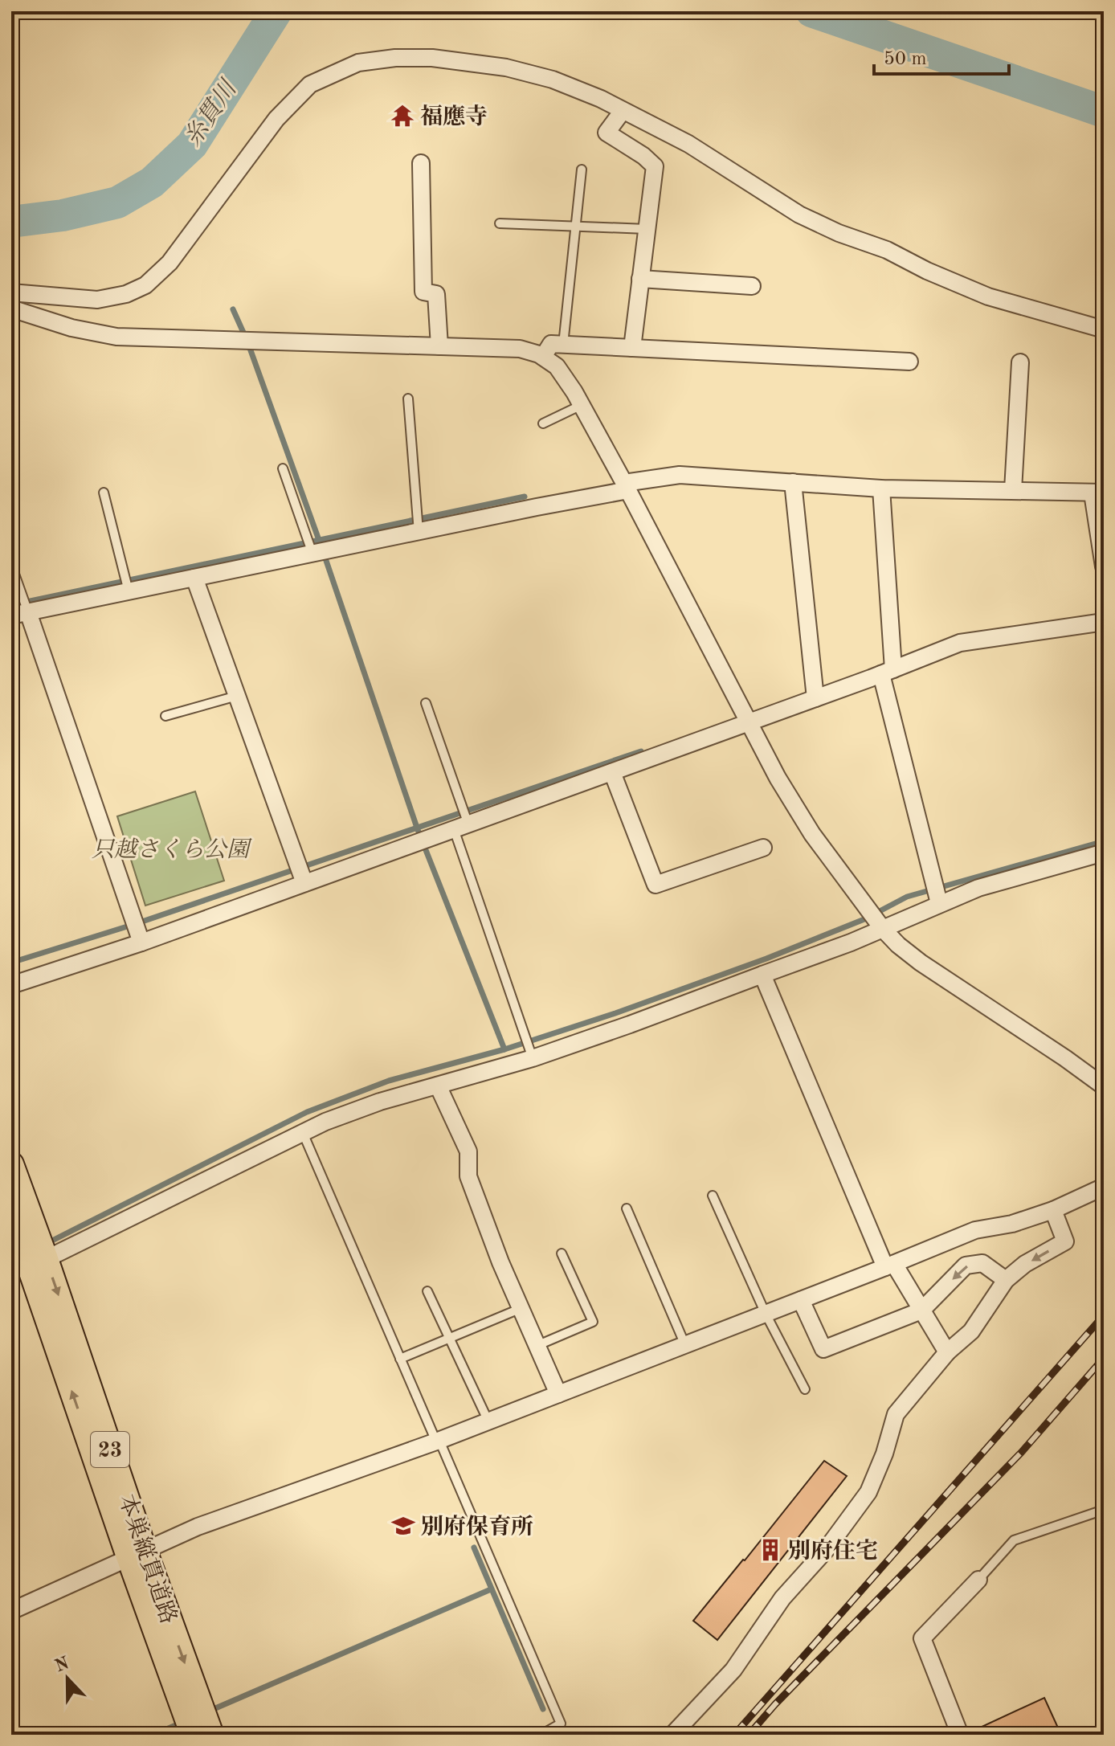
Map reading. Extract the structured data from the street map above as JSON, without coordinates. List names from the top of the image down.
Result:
{
  "streets": {
    "main road": ["23", "本巣縦貫道路"]
  },
  "water": ["糸貫川"],
  "parks": ["只越さくら公園"],
  "places": {
    "temple": ["福應寺"],
    "school or university": ["別府保育所"],
    "building": ["別府住宅"]
  },
  "scale_bar": "50 m",
  "north": "top"
}
